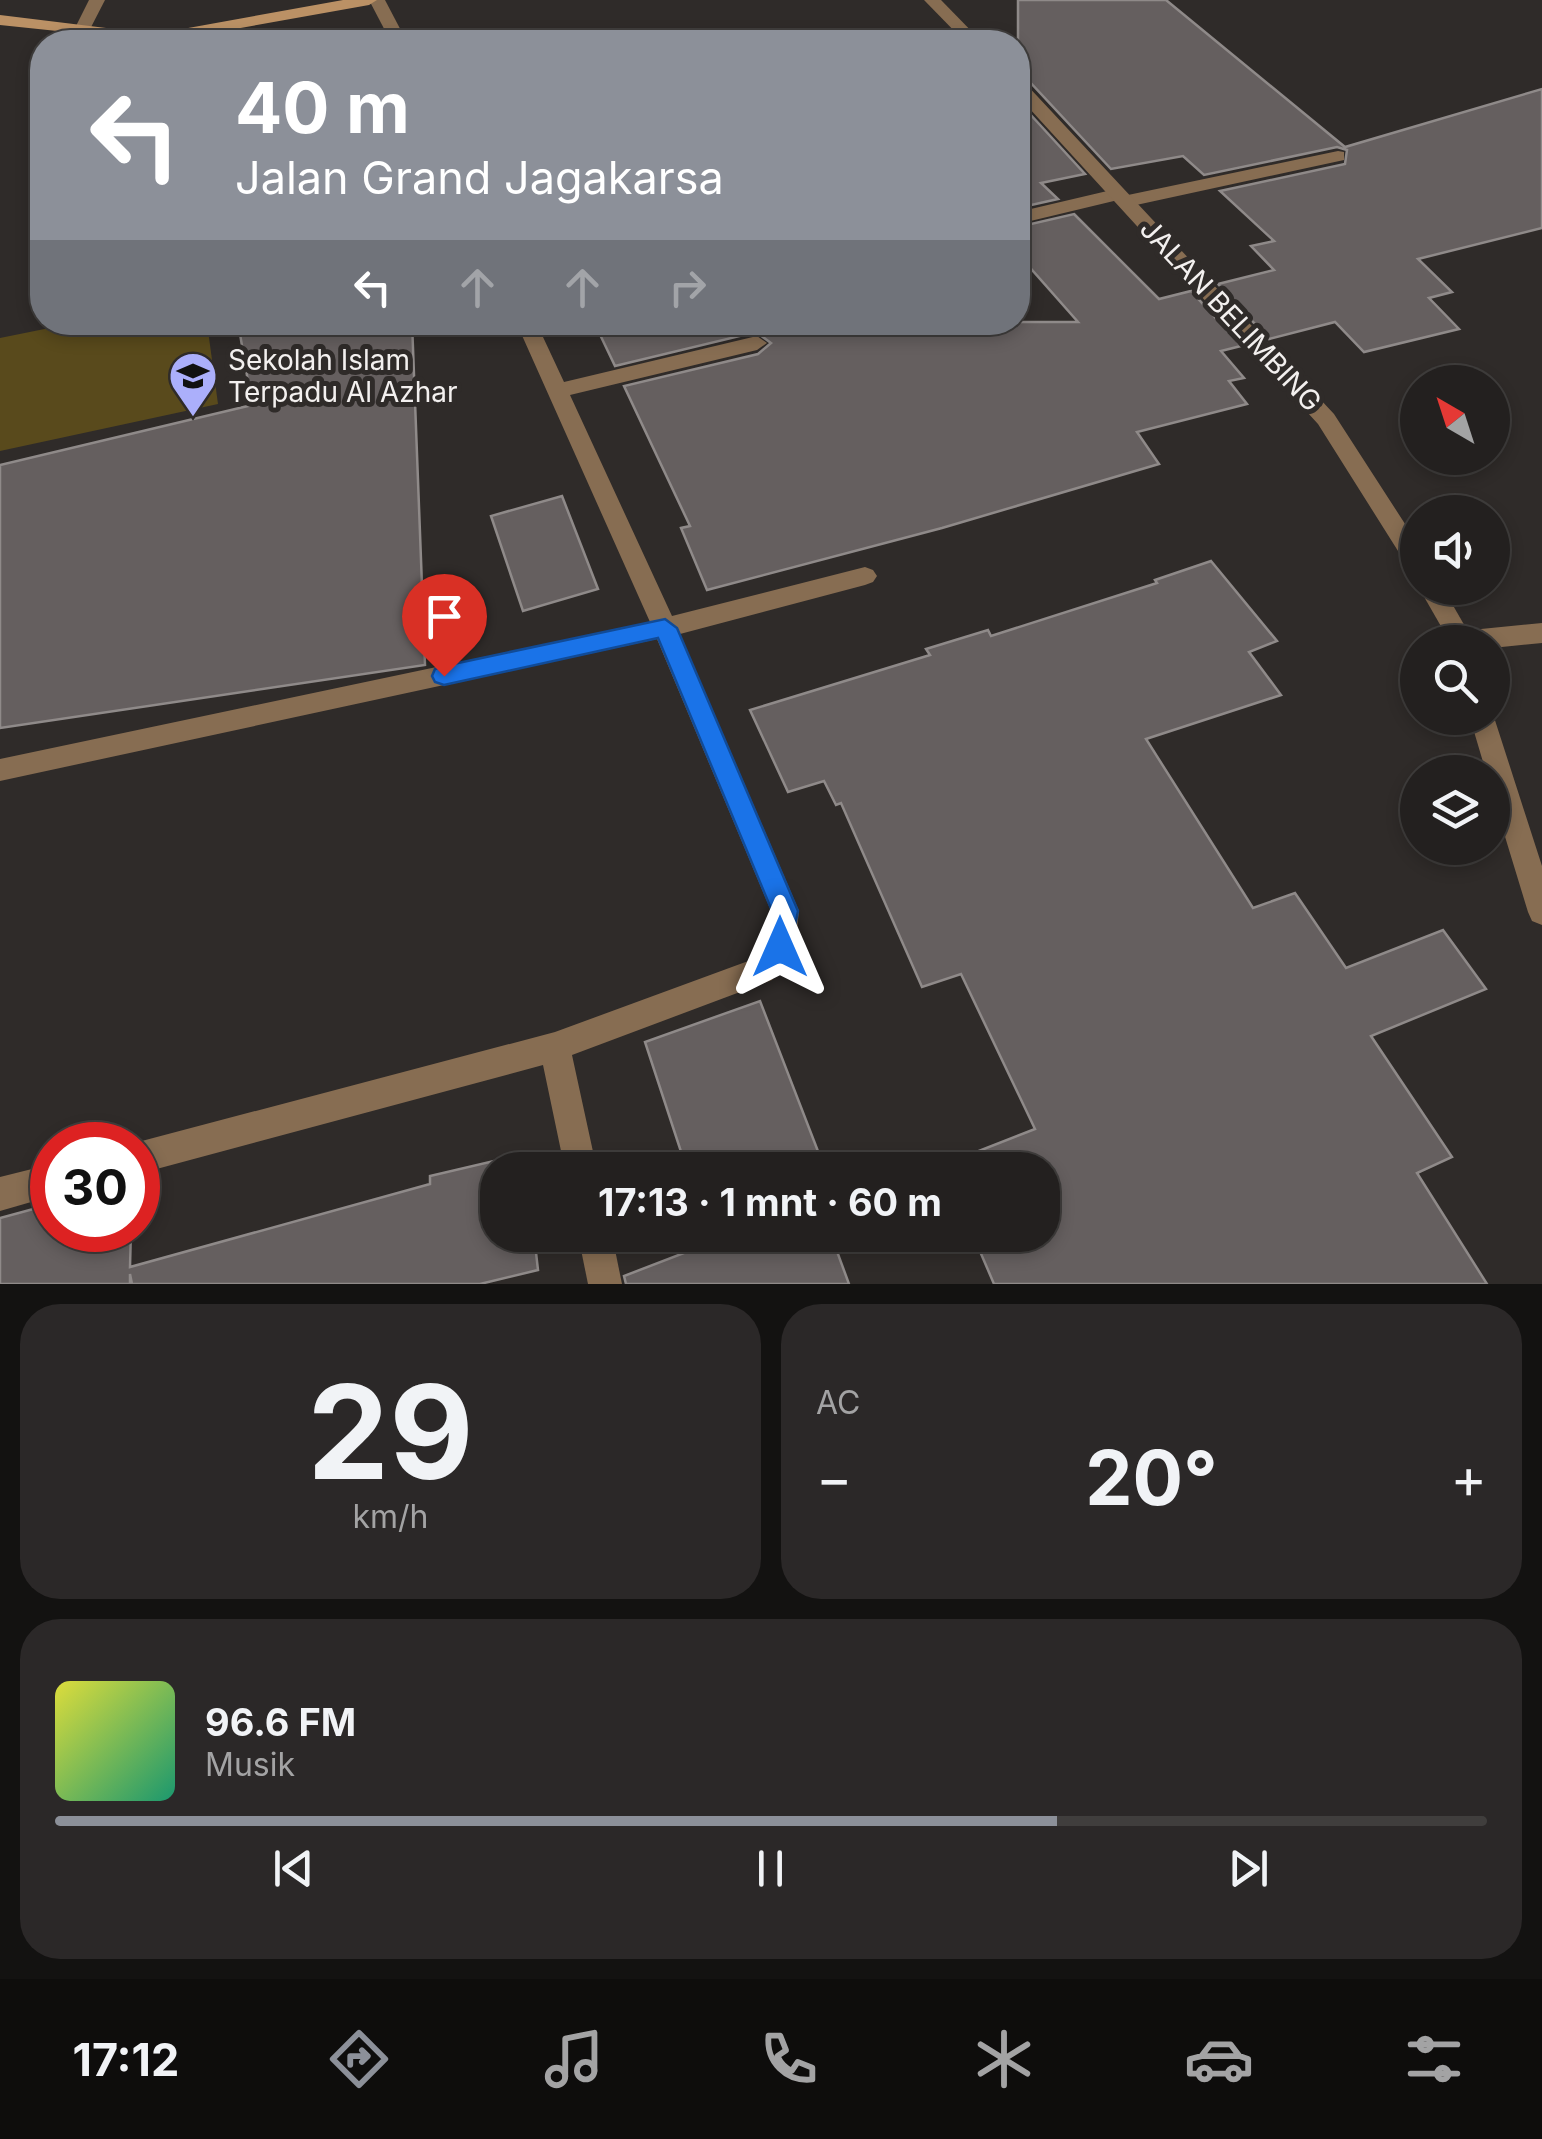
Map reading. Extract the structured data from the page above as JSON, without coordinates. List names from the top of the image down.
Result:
{
  "streets": {
    "street": ["JALAN BELIMBING"]
  },
  "places": {
    "school or university": ["Sekolah Islam Terpadu Al Azhar"]
  },
  "north": "top left",
  "page": {
    "turn": ["40 m", "Jalan Grand Jagakarsa"],
    "limit": "30",
    "trip": "17:13 · 1 mnt · 60 m",
    "tile": [
      ["29", "km/h"],
      "AC"
    ],
    "heat": ["−", "20°", "+"],
    "song": ["96.6 FM", "Musik"],
    "tabs": "17:12"
  }
}
